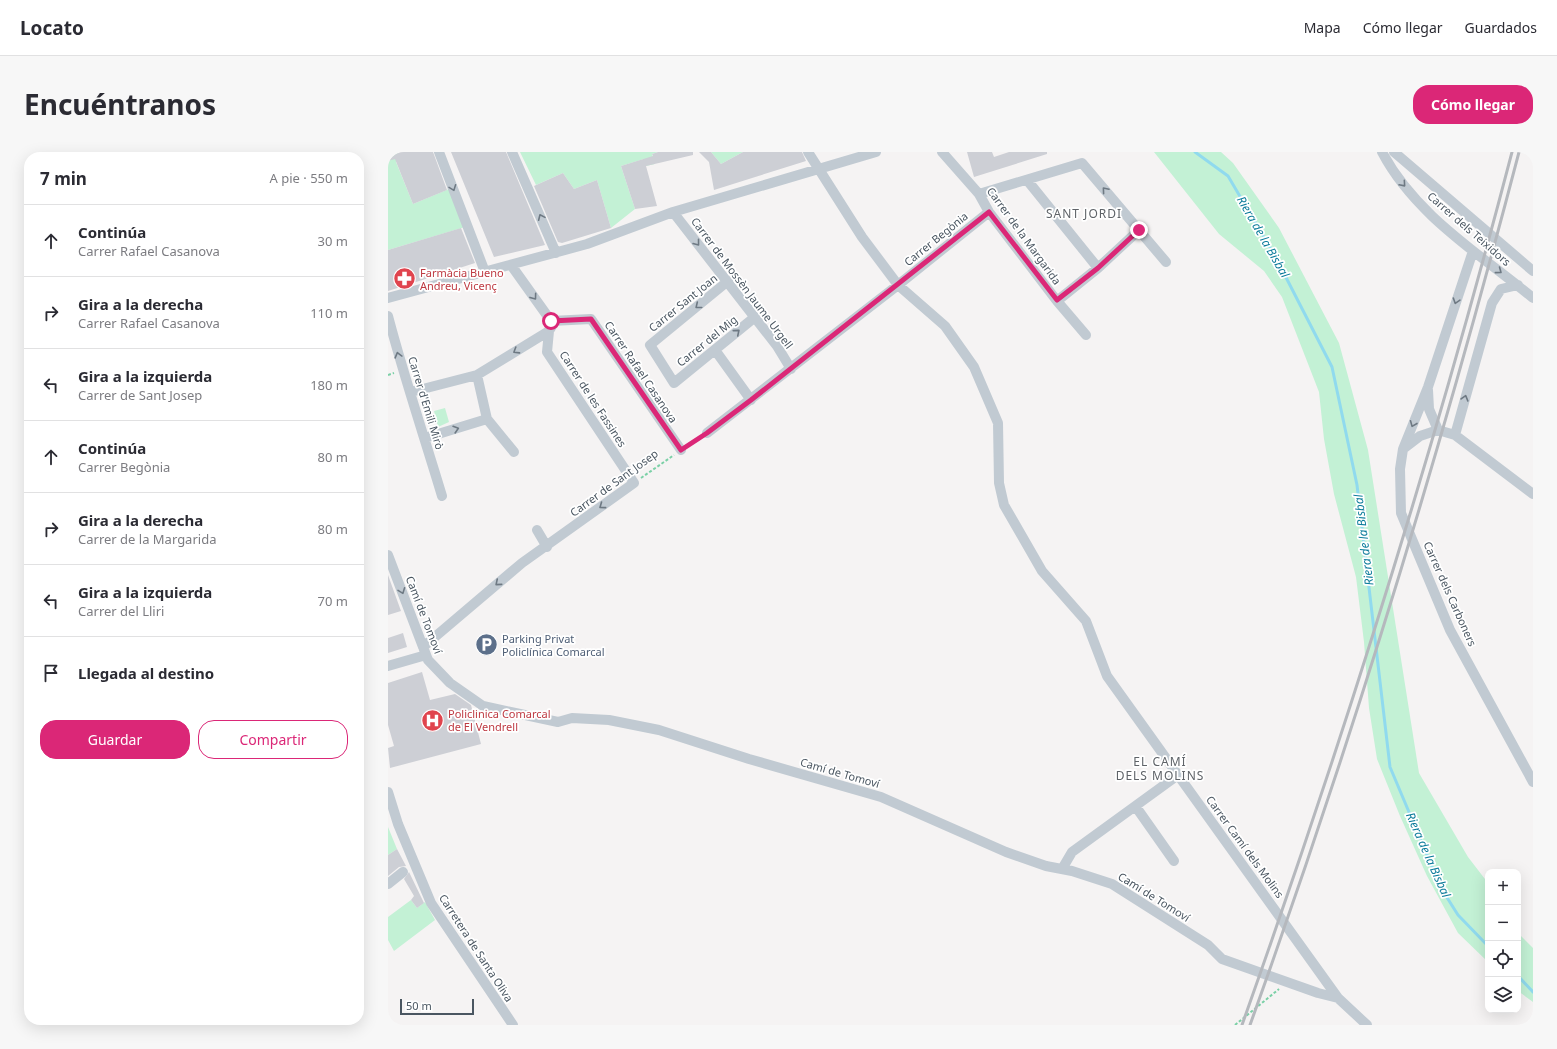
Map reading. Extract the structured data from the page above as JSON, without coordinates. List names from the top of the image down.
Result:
{
  "streets": {
    "street": [
      "Carrer dels Teixidors",
      "Carrer de la Margarida",
      "Carrer Begònia",
      "Carrer de Mossèn Jaume Urgell",
      "Carrer Sant Joan",
      "Carrer del Mig",
      "Carrer Rafael Casanova",
      "Carrer de les Fassines",
      "Carrer d'Emili Mirò",
      "Carrer de Sant Josep",
      "Carrer dels Carboners",
      "Camí de Tomoví",
      "Carrer Camí dels Molins",
      "Carretera de Santa Oliva"
    ]
  },
  "crossings": [
    ["Carrer dels Teixidors", "Carrer dels Carboners"],
    ["Carrer de la Margarida", "Carrer Begònia"],
    ["Carrer Begònia", "Carrer Camí dels Molins"],
    ["Carrer de Mossèn Jaume Urgell", "Carrer Sant Joan"],
    ["Carrer de Mossèn Jaume Urgell", "Carrer del Mig"],
    ["Carrer Sant Joan", "Carrer del Mig"],
    ["Carrer Rafael Casanova", "Carrer de les Fassines"],
    ["Carrer Rafael Casanova", "Carrer de Sant Josep"],
    ["Carrer de les Fassines", "Carrer de Sant Josep"],
    ["Carrer de Sant Josep", "Camí de Tomoví"],
    ["Camí de Tomoví", "Carrer Camí dels Molins"]
  ],
  "one_way": ["Carrer de Mossèn Jaume Urgell", "Carrer d'Emili Mirò", "Carrer de Sant Josep"],
  "districts": ["SANT JORDI", "EL CAMÍ DELS MOLINS"],
  "water": ["Riera de la Bisbal"],
  "places": {
    "pharmacy": ["Farmàcia Bueno Andreu, Vicenç"],
    "parking": ["Parking Privat Policlínica Comarcal"],
    "hospital": ["Policlinica Comarcal de El Vendrell"]
  },
  "scale_bar": "50 m",
  "page": {
    "header": "Locato",
    "nav": ["Mapa", "Cómo llegar", "Guardados"],
    "title": "Encuéntranos",
    "buttons": [
      "Cómo llegar",
      ["Guardar", "Compartir"]
    ],
    "heading": ["7 min", "A pie · 550 m"],
    "list": [
      ["Continúa", "Carrer Rafael Casanova", "30 m"],
      ["Gira a la derecha", "Carrer Rafael Casanova", "110 m"],
      ["Gira a la izquierda", "Carrer de Sant Josep", "180 m"],
      ["Continúa", "Carrer Begònia", "80 m"],
      ["Gira a la derecha", "Carrer de la Margarida", "80 m"],
      ["Gira a la izquierda", "Carrer del Lliri", "70 m"],
      "Llegada al destino"
    ],
    "map_buttons": ["+", "−"],
    "scale": "50 m"
  }
}
